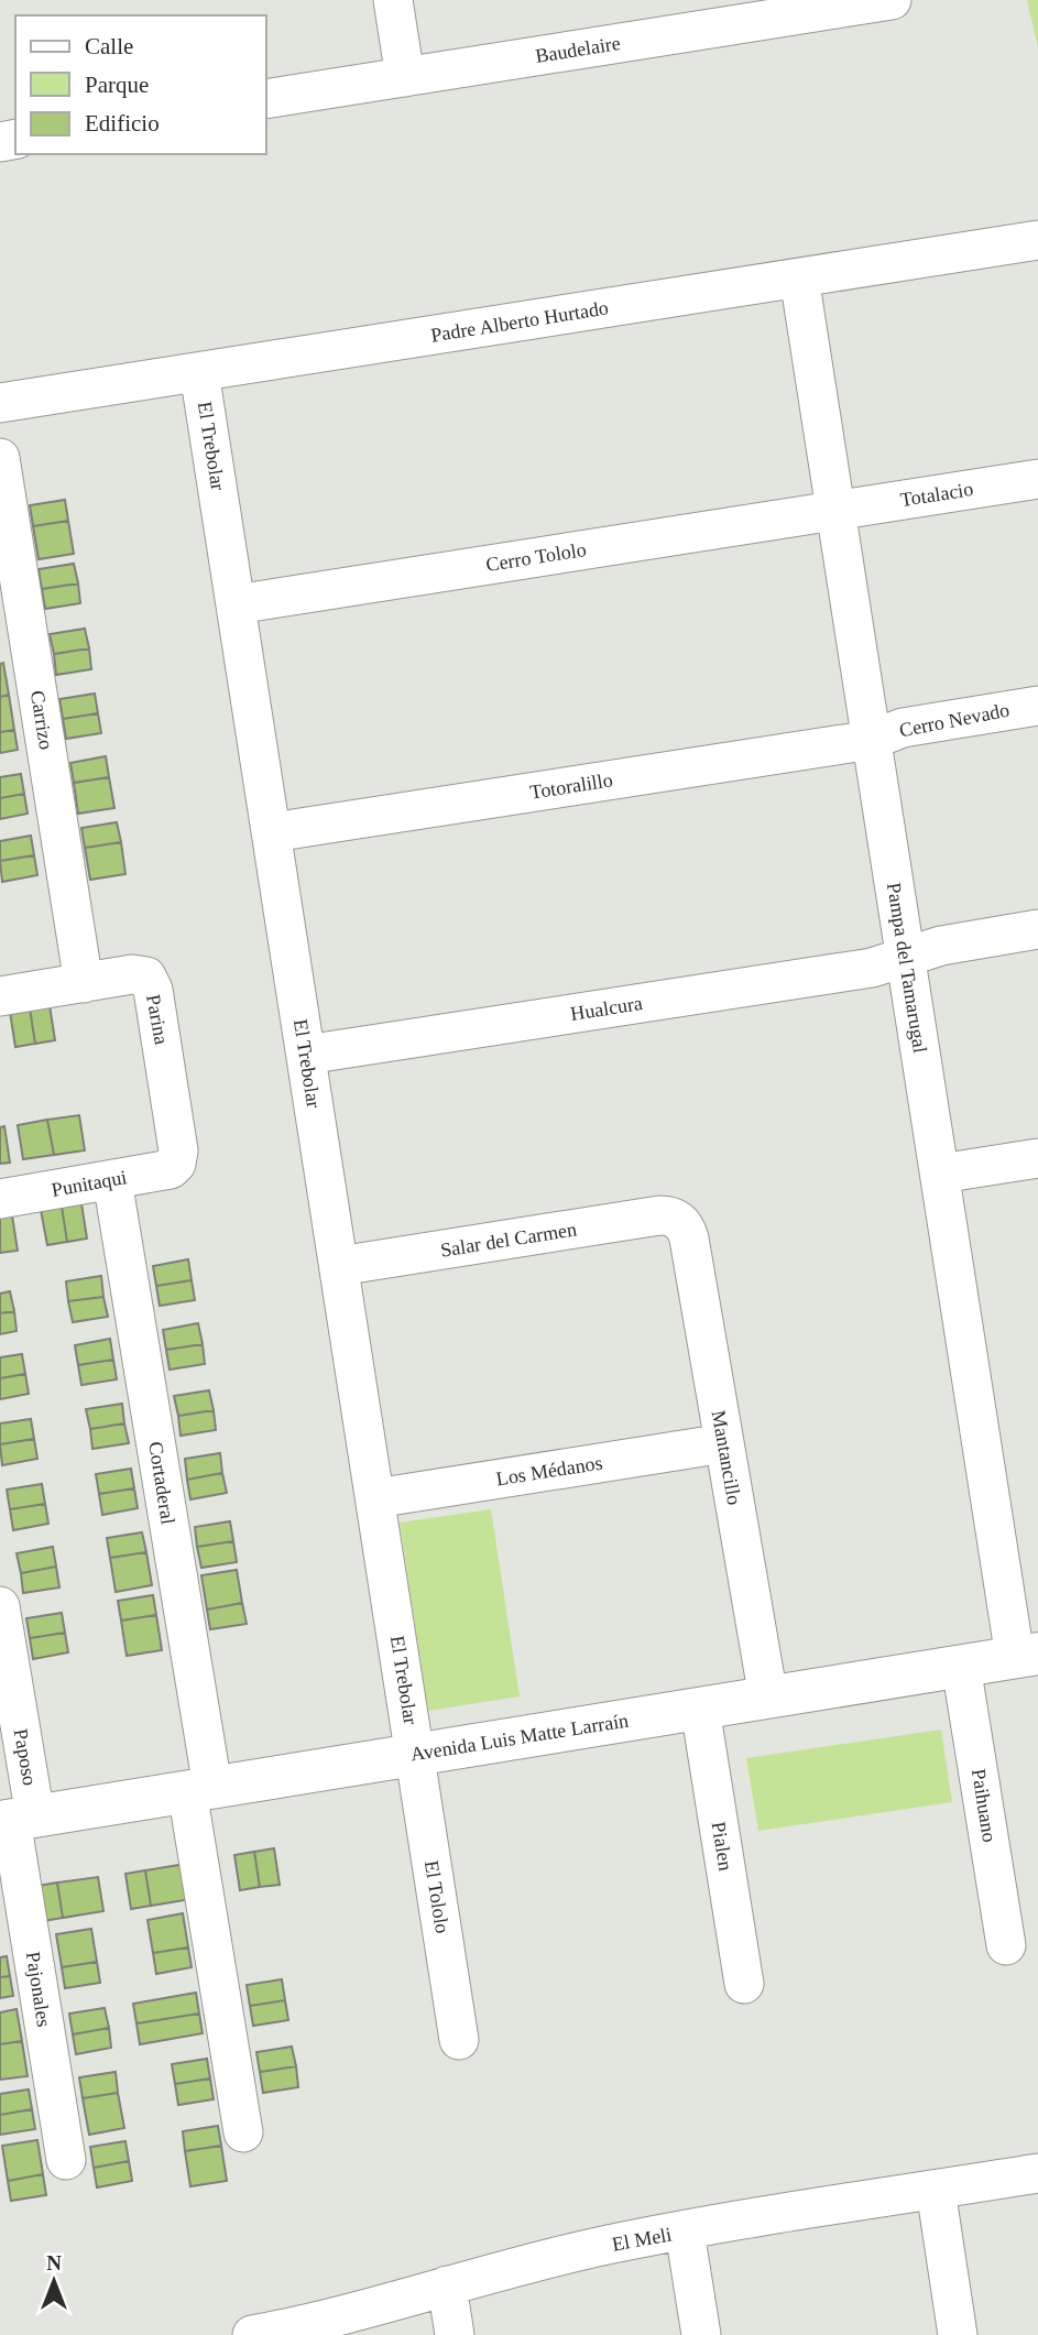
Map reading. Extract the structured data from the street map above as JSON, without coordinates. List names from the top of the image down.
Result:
{
  "streets": {
    "street": [
      "Baudelaire",
      "Padre Alberto Hurtado",
      "El Trebolar",
      "Totalacio",
      "Cerro Tololo",
      "Carrizo",
      "Cerro Nevado",
      "Totoralillo",
      "Pampa del Tamarugal",
      "Hualcura",
      "Parina",
      "Punitaqui",
      "Salar del Carmen",
      "Mantancillo",
      "Los Médanos",
      "Cortaderal",
      "Avenida Luis Matte Larraín",
      "Paposo",
      "Paihuano",
      "Pialen",
      "El Tololo",
      "Pajonales",
      "El Meli"
    ]
  },
  "crossings": [
    ["Padre Alberto Hurtado", "El Trebolar"],
    ["Padre Alberto Hurtado", "Pampa del Tamarugal"],
    ["El Trebolar", "Cerro Tololo"],
    ["El Trebolar", "Totoralillo"],
    ["El Trebolar", "Hualcura"],
    ["El Trebolar", "Salar del Carmen"],
    ["El Trebolar", "Los Médanos"],
    ["El Trebolar", "Avenida Luis Matte Larraín"],
    ["El Trebolar", "El Tololo"],
    ["Totalacio", "Cerro Tololo"],
    ["Totalacio", "Pampa del Tamarugal"],
    ["Cerro Tololo", "Pampa del Tamarugal"],
    ["Carrizo", "Parina"],
    ["Cerro Nevado", "Totoralillo"],
    ["Cerro Nevado", "Pampa del Tamarugal"],
    ["Totoralillo", "Pampa del Tamarugal"],
    ["Pampa del Tamarugal", "Hualcura"],
    ["Pampa del Tamarugal", "Avenida Luis Matte Larraín"],
    ["Parina", "Punitaqui"],
    ["Punitaqui", "Cortaderal"],
    ["Salar del Carmen", "Mantancillo"],
    ["Mantancillo", "Los Médanos"],
    ["Mantancillo", "Avenida Luis Matte Larraín"],
    ["Cortaderal", "Avenida Luis Matte Larraín"],
    ["Avenida Luis Matte Larraín", "Paposo"],
    ["Avenida Luis Matte Larraín", "Paihuano"],
    ["Avenida Luis Matte Larraín", "Pialen"],
    ["Avenida Luis Matte Larraín", "El Tololo"],
    ["Avenida Luis Matte Larraín", "Pajonales"],
    ["Paposo", "Pajonales"]
  ],
  "legend": ["Calle", "Parque", "Edificio"],
  "north": "top"
}
